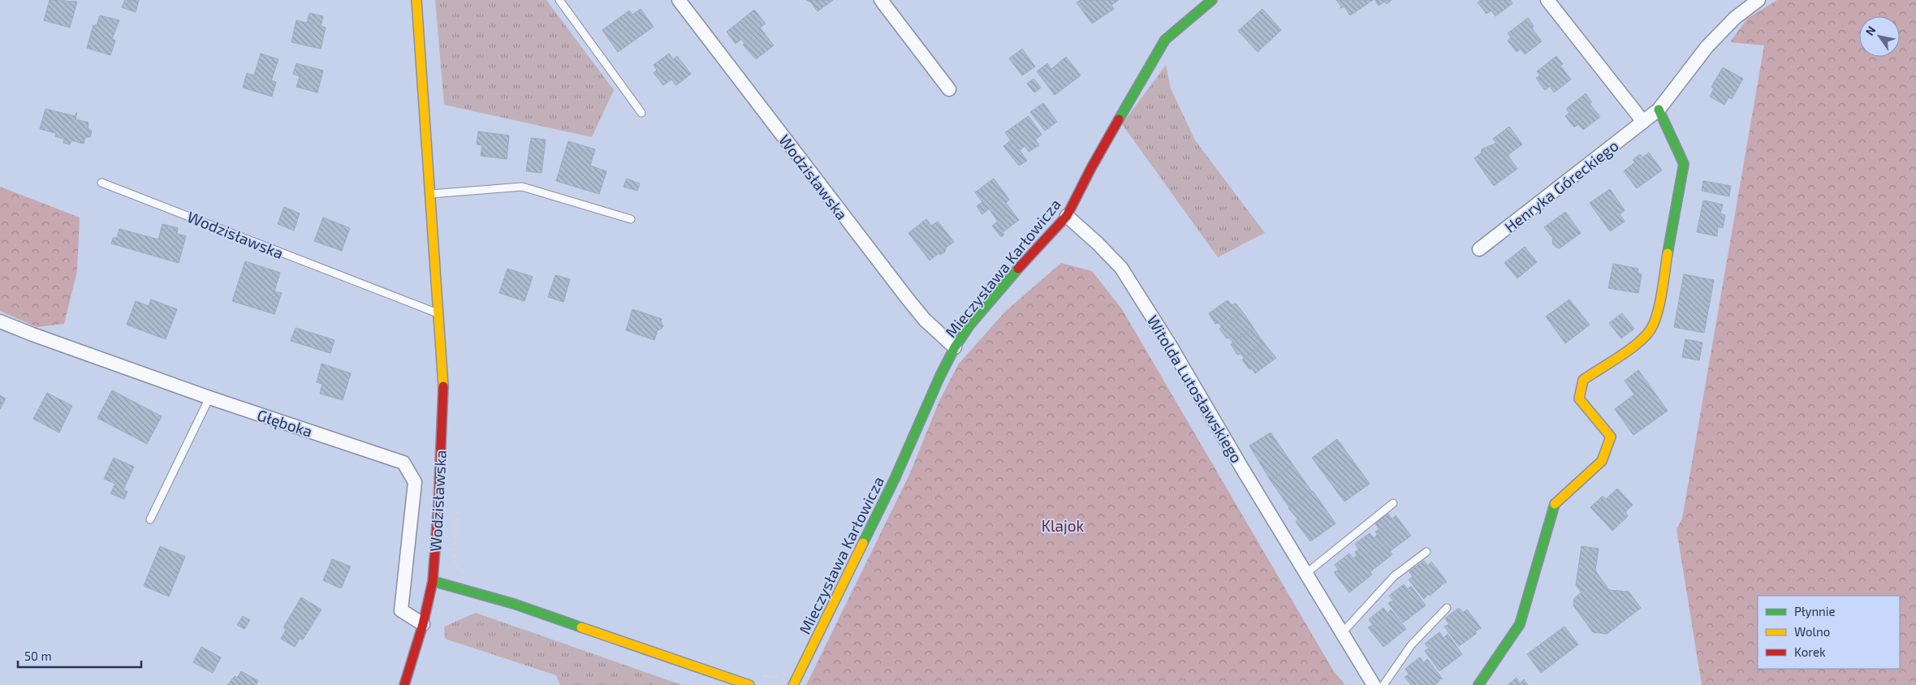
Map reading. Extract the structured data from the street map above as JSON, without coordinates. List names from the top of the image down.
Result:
{
  "streets": {
    "street": [
      "Wodzisławska",
      "Henryka Góreckiego",
      "Mieczysława Karłowicza",
      "Witolda Lutosławskiego",
      "Głęboka"
    ]
  },
  "crossings": [
    ["Wodzisławska", "Mieczysława Karłowicza"],
    ["Wodzisławska", "Głęboka"],
    ["Mieczysława Karłowicza", "Witolda Lutosławskiego"]
  ],
  "parks": ["Klajok"],
  "legend": ["Płynnie", "Wolno", "Korek"],
  "scale_bar": "50 m",
  "north": "top left"
}
